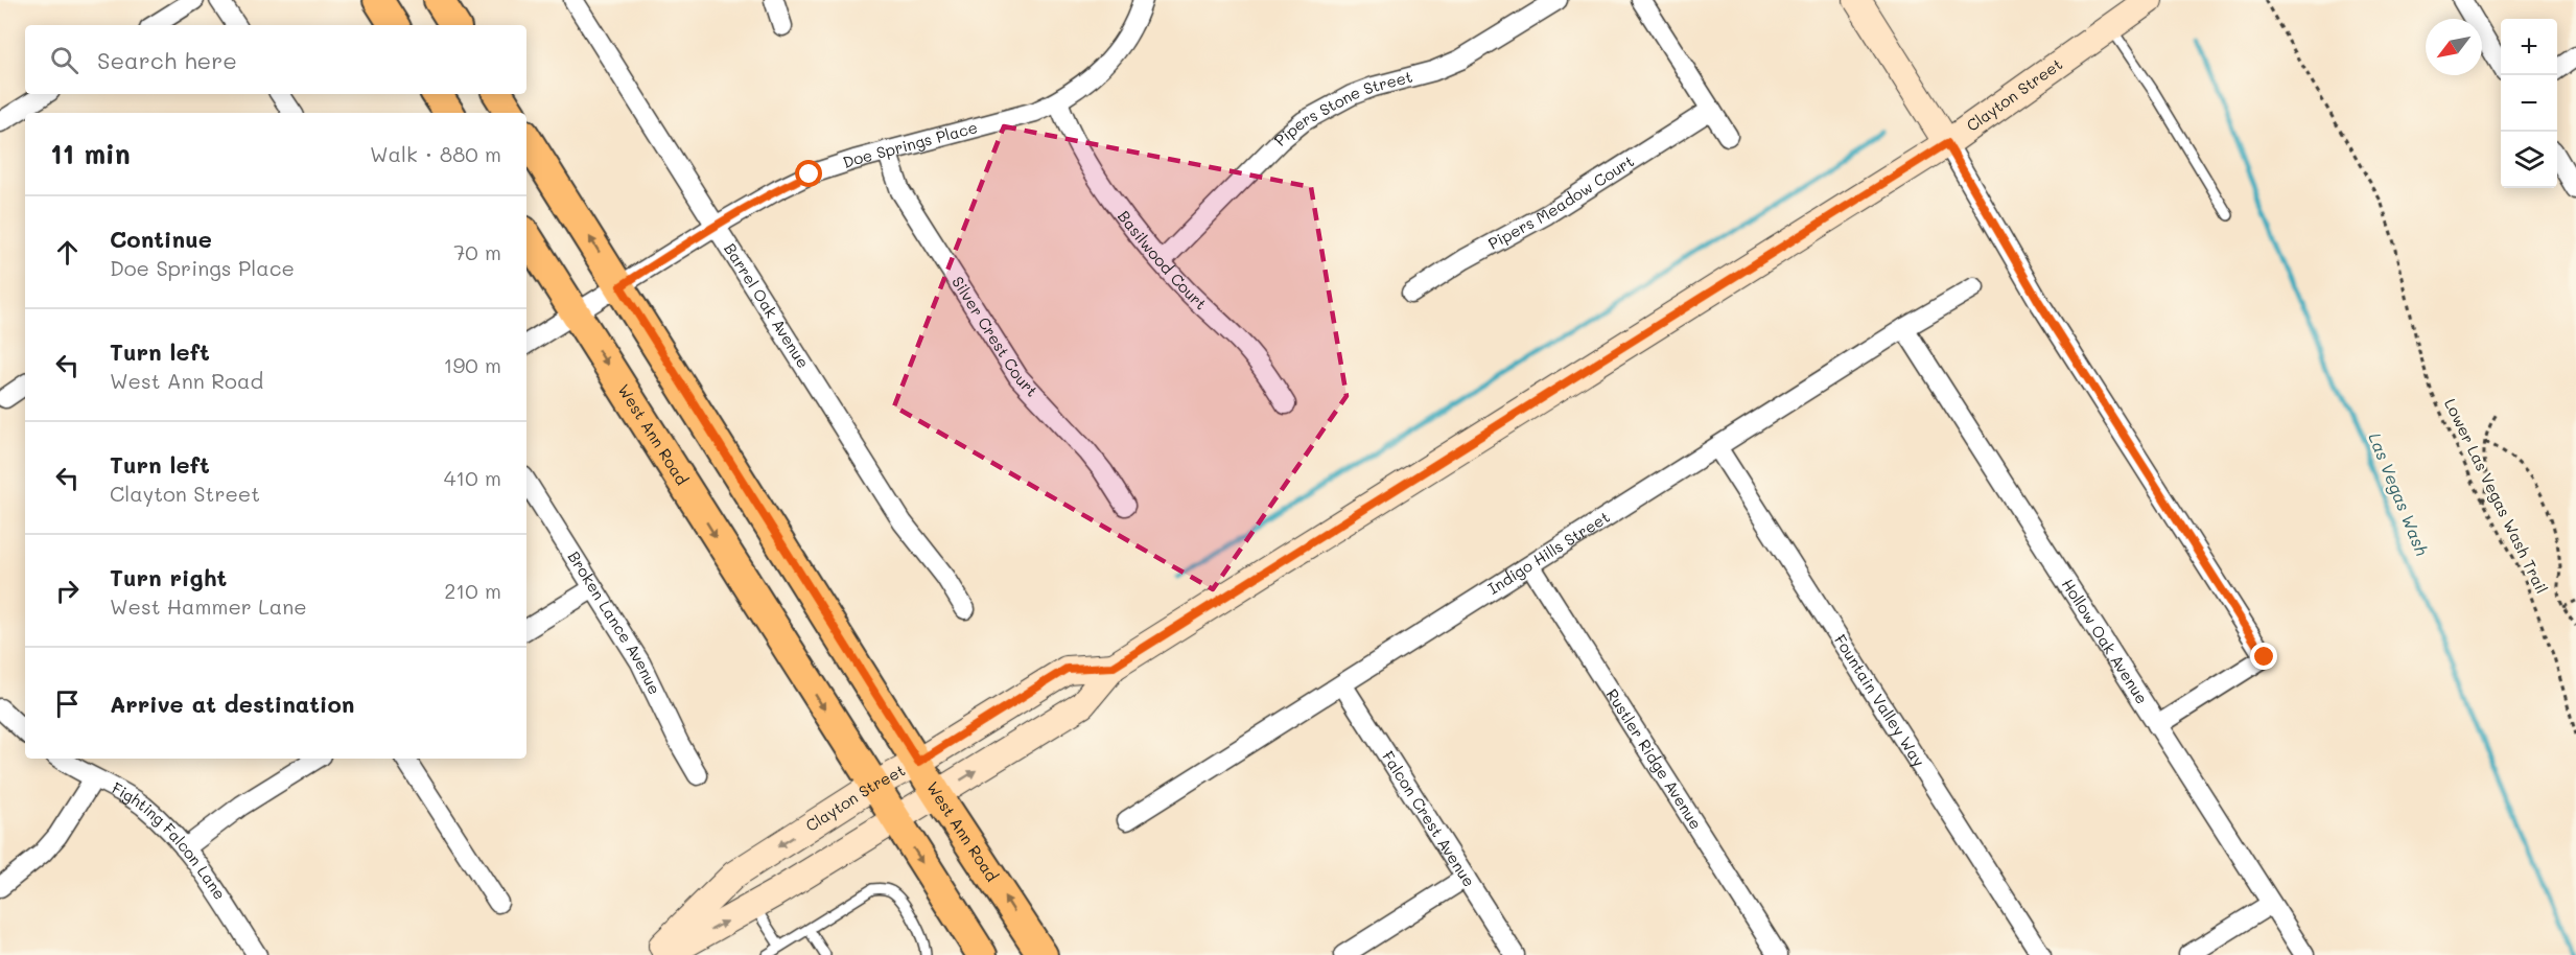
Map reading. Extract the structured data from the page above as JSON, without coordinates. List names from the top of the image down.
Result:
{
  "streets": {
    "main road": ["West Ann Road"],
    "street": [
      "Clayton Street",
      "Pipers Stone Street",
      "Doe Springs Place",
      "Pipers Meadow Court",
      "Basilwood Court",
      "Barrel Oak Avenue",
      "Silver Crest Court",
      "Indigo Hills Street",
      "Broken Lance Avenue",
      "Hollow Oak Avenue",
      "Fountain Valley Way",
      "Rustler Ridge Avenue",
      "Falcon Crest Avenue",
      "Fighting Falcon Lane"
    ],
    "path": ["Lower Las Vegas Wash Trail"]
  },
  "crossings": [
    ["Clayton Street", "West Ann Road"],
    ["Pipers Stone Street", "Basilwood Court"],
    ["Doe Springs Place", "Basilwood Court"],
    ["Doe Springs Place", "Barrel Oak Avenue"],
    ["Doe Springs Place", "Silver Crest Court"],
    ["Doe Springs Place", "West Ann Road"],
    ["Indigo Hills Street", "Hollow Oak Avenue"],
    ["Indigo Hills Street", "Fountain Valley Way"],
    ["Indigo Hills Street", "Rustler Ridge Avenue"],
    ["Indigo Hills Street", "Falcon Crest Avenue"]
  ],
  "water": ["Las Vegas Wash"],
  "north": "bottom left",
  "page": {
    "map_buttons": ["+", "−"],
    "search": "Search here",
    "heading": ["11 min", "Walk · 880 m"],
    "list": [
      ["Continue", "Doe Springs Place", "70 m"],
      ["Turn left", "West Ann Road", "190 m"],
      ["Turn left", "Clayton Street", "410 m"],
      ["Turn right", "West Hammer Lane", "210 m"],
      "Arrive at destination"
    ]
  }
}
